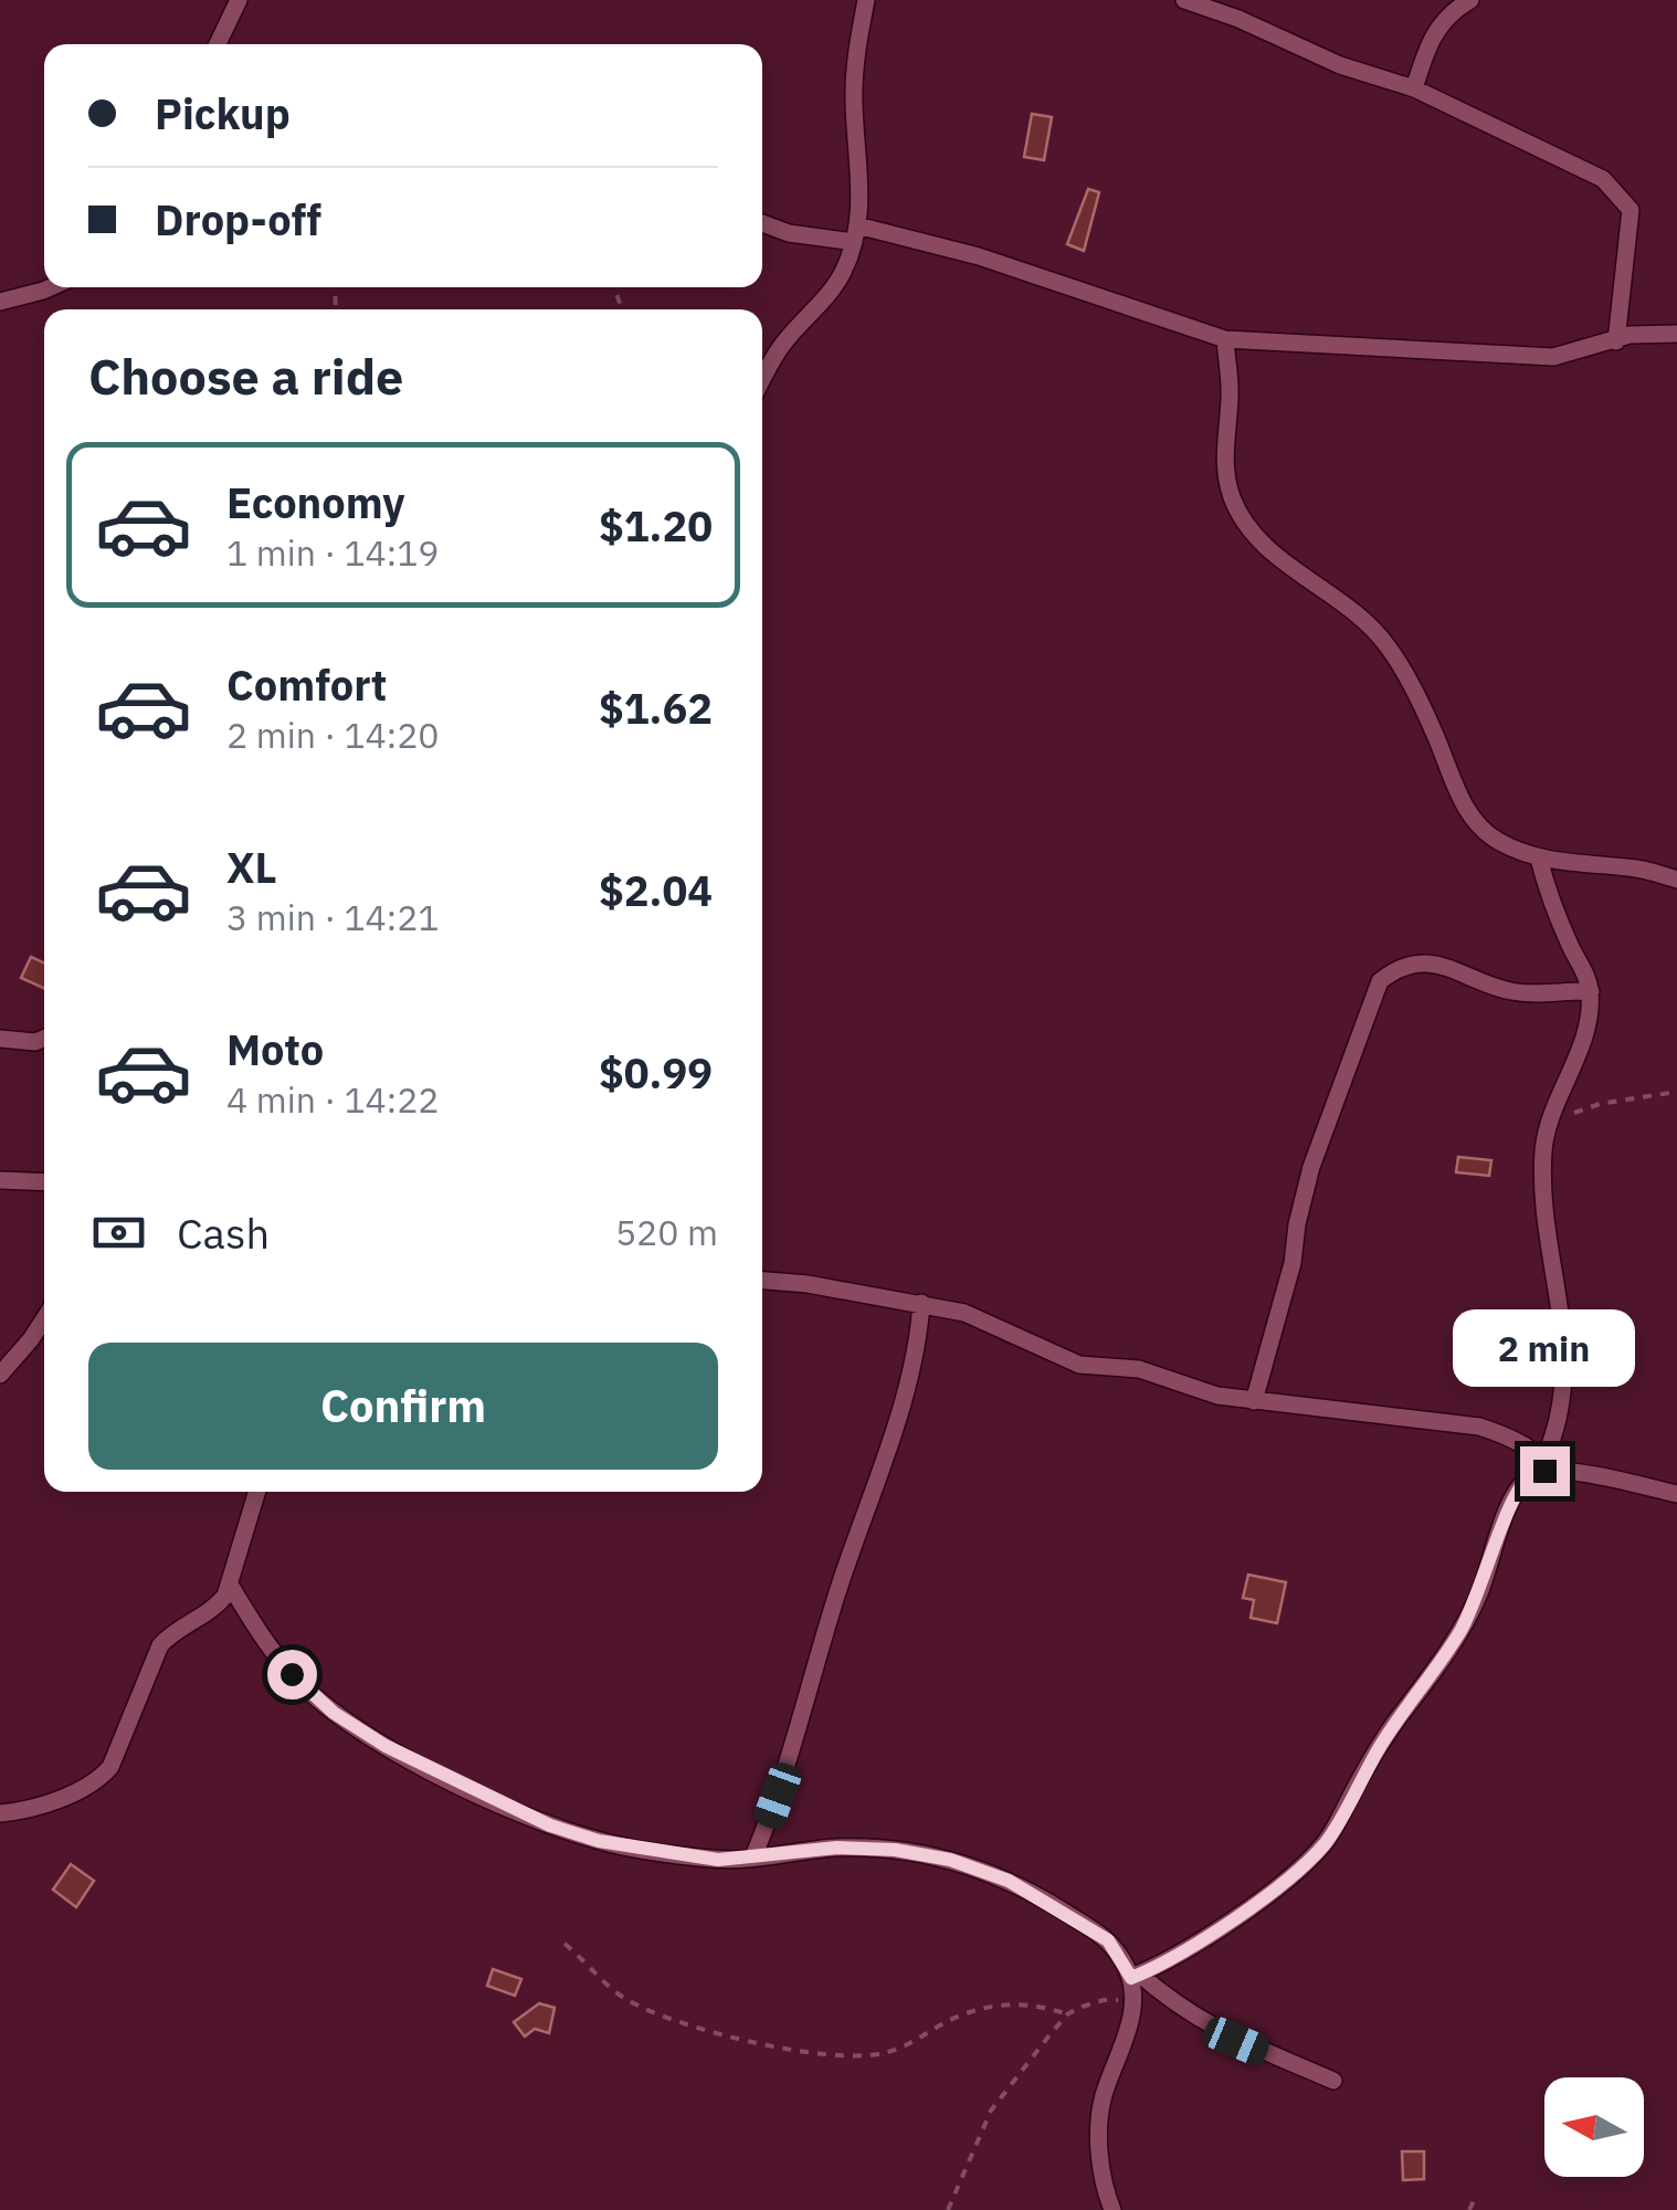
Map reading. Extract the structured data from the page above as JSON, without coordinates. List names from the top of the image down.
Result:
{
  "north": "left",
  "page": {
    "banner": ["Pickup", "Drop-off"],
    "heading": "Choose a ride",
    "list": [
      {
        "name": "Economy",
        "note": "1 min · 14:19",
        "value": "$1.20"
      },
      {
        "name": "Comfort",
        "note": "2 min · 14:20",
        "value": "$1.62"
      },
      {
        "name": "XL",
        "note": "3 min · 14:21",
        "value": "$2.04"
      },
      {
        "name": "Moto",
        "note": "4 min · 14:22",
        "value": "$0.99"
      }
    ],
    "pay": ["Cash", "520 m"],
    "bubble": "2 min",
    "buttons": "Confirm"
  }
}
